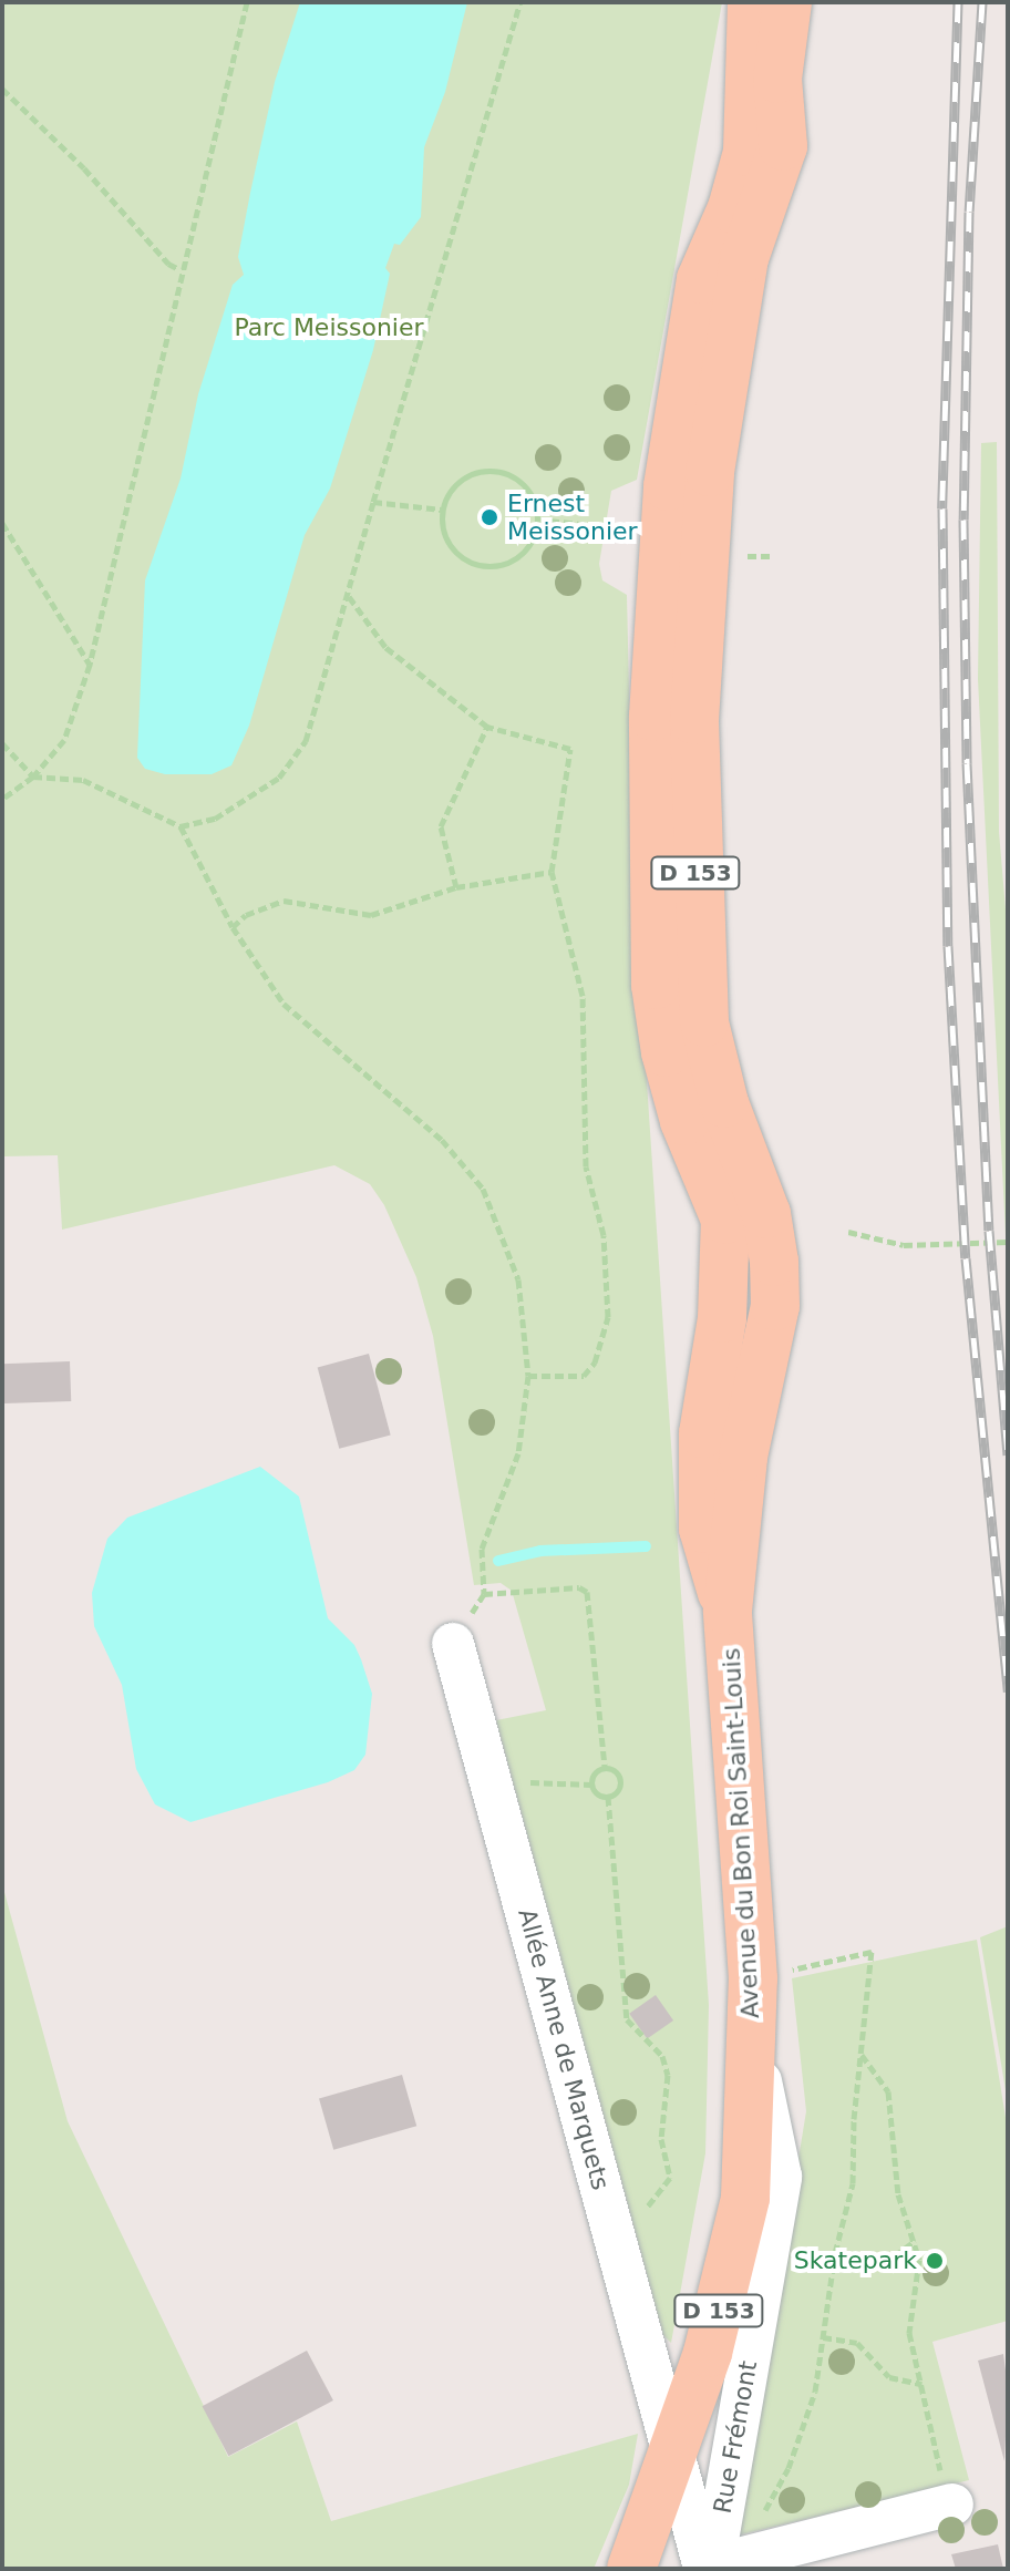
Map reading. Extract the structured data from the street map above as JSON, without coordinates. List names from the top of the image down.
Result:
{
  "streets": {
    "main road": ["D 153", "Avenue du Bon Roi Saint-Louis"],
    "street": ["Allée Anne de Marquets", "Rue Frémont"]
  },
  "crossings": [
    ["Avenue du Bon Roi Saint-Louis", "Allée Anne de Marquets"],
    ["Avenue du Bon Roi Saint-Louis", "Rue Frémont"],
    ["Allée Anne de Marquets", "Rue Frémont"]
  ],
  "parks": ["Parc Meissonier"],
  "places": ["Ernest Meissonier", "Skatepark"]
}
